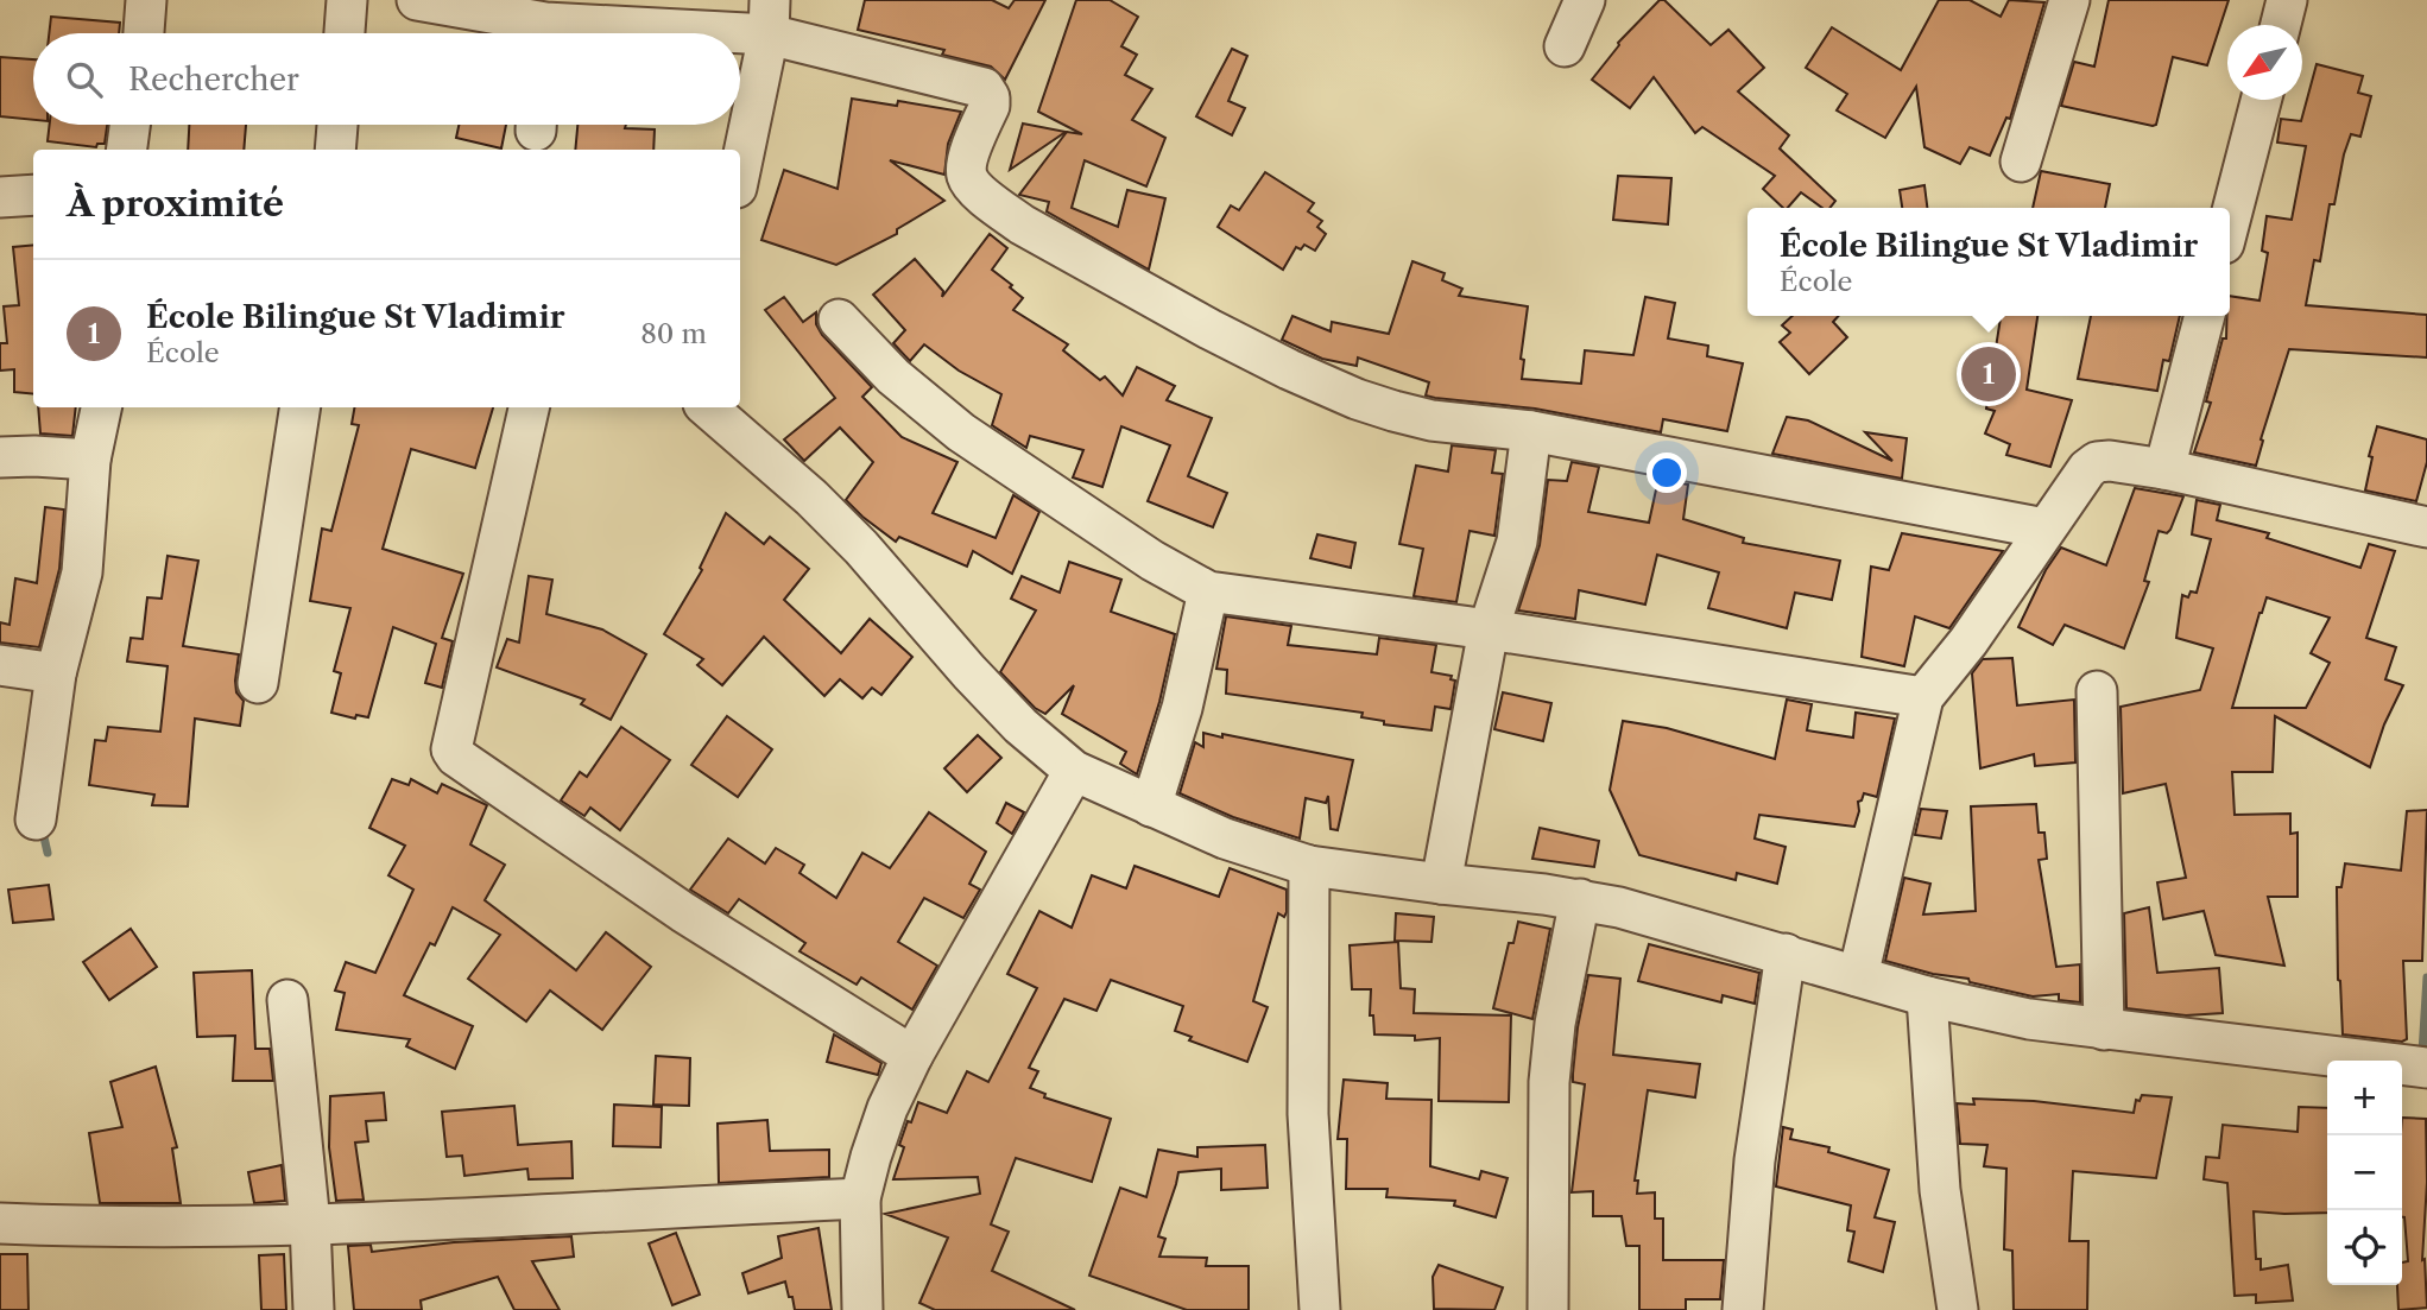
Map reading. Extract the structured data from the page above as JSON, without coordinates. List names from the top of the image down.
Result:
{
  "north": "bottom left",
  "page": {
    "search": "Rechercher",
    "heading": "À proximité",
    "popup": ["École Bilingue St Vladimir", "École"],
    "list": [
      {
        "mark": "1",
        "name": "École Bilingue St Vladimir",
        "note": "École",
        "value": "80 m"
      }
    ],
    "pins": "1",
    "map_buttons": ["+", "−"]
  }
}
